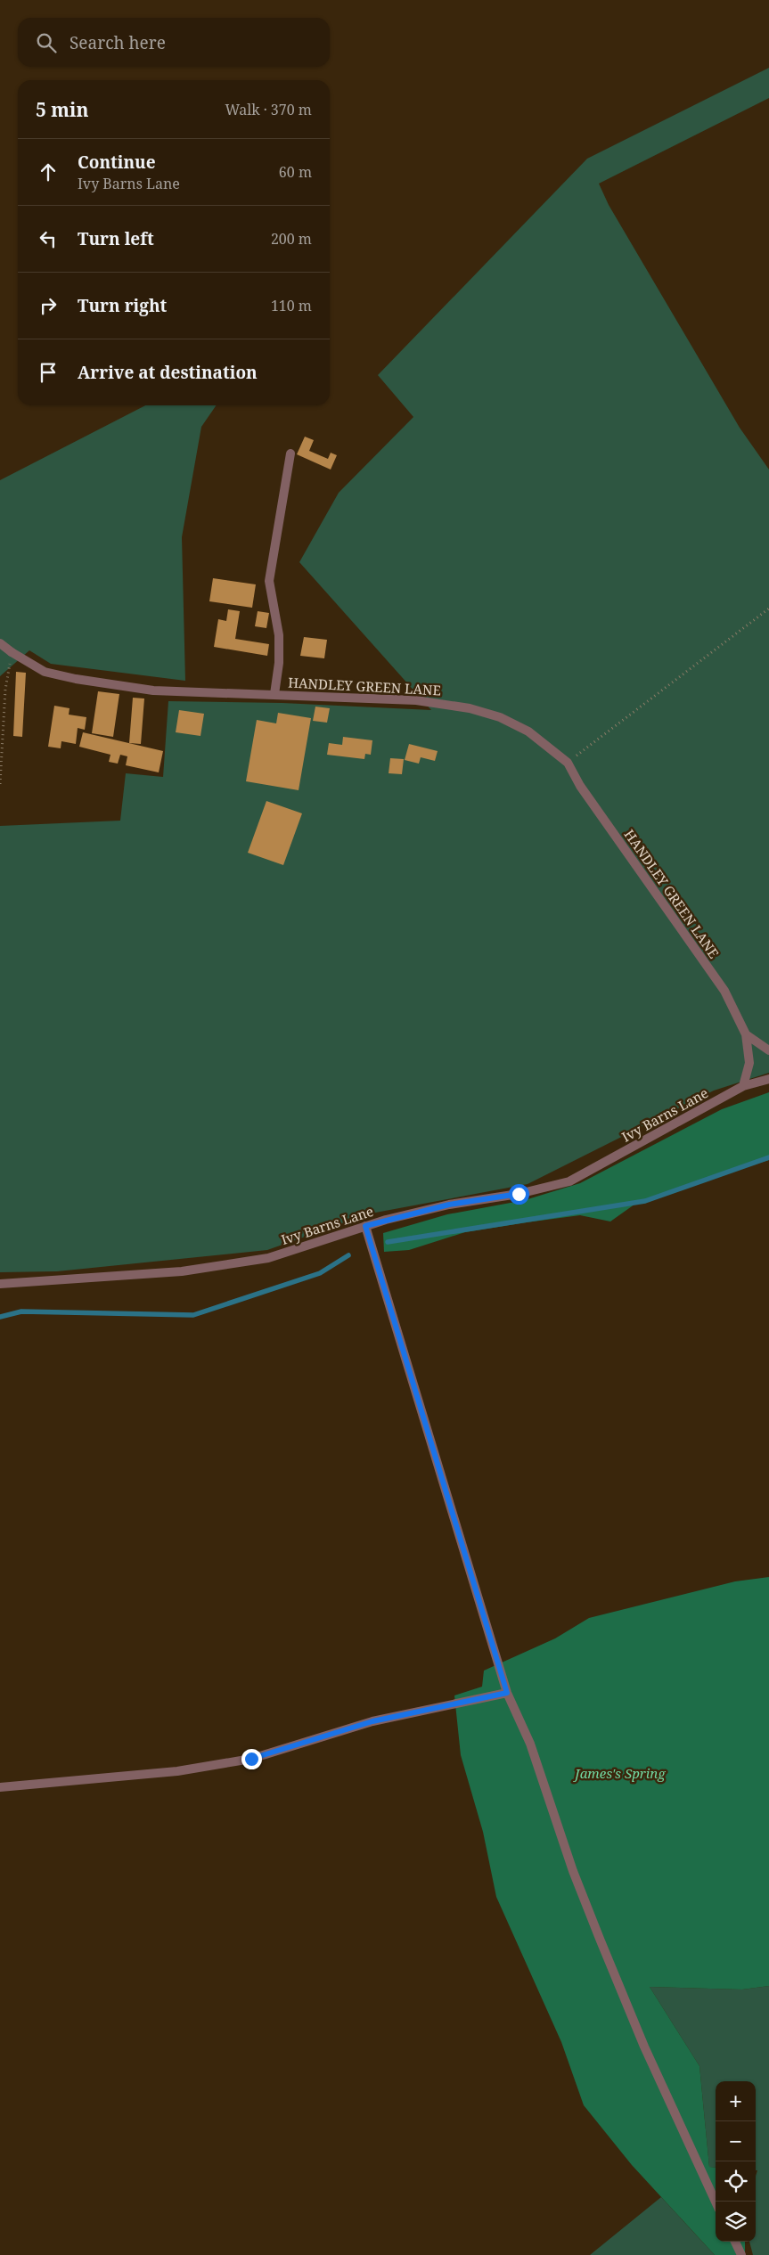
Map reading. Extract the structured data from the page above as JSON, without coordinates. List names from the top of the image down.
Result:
{
  "streets": {
    "street": ["HANDLEY GREEN LANE", "Ivy Barns Lane"]
  },
  "crossings": [
    ["HANDLEY GREEN LANE", "Ivy Barns Lane"]
  ],
  "parks": ["James's Spring"],
  "page": {
    "search": "Search here",
    "heading": ["5 min", "Walk · 370 m"],
    "list": [
      ["Continue", "Ivy Barns Lane", "60 m"],
      ["Turn left", "200 m"],
      ["Turn right", "110 m"],
      "Arrive at destination"
    ],
    "map_buttons": ["+", "−"]
  }
}
